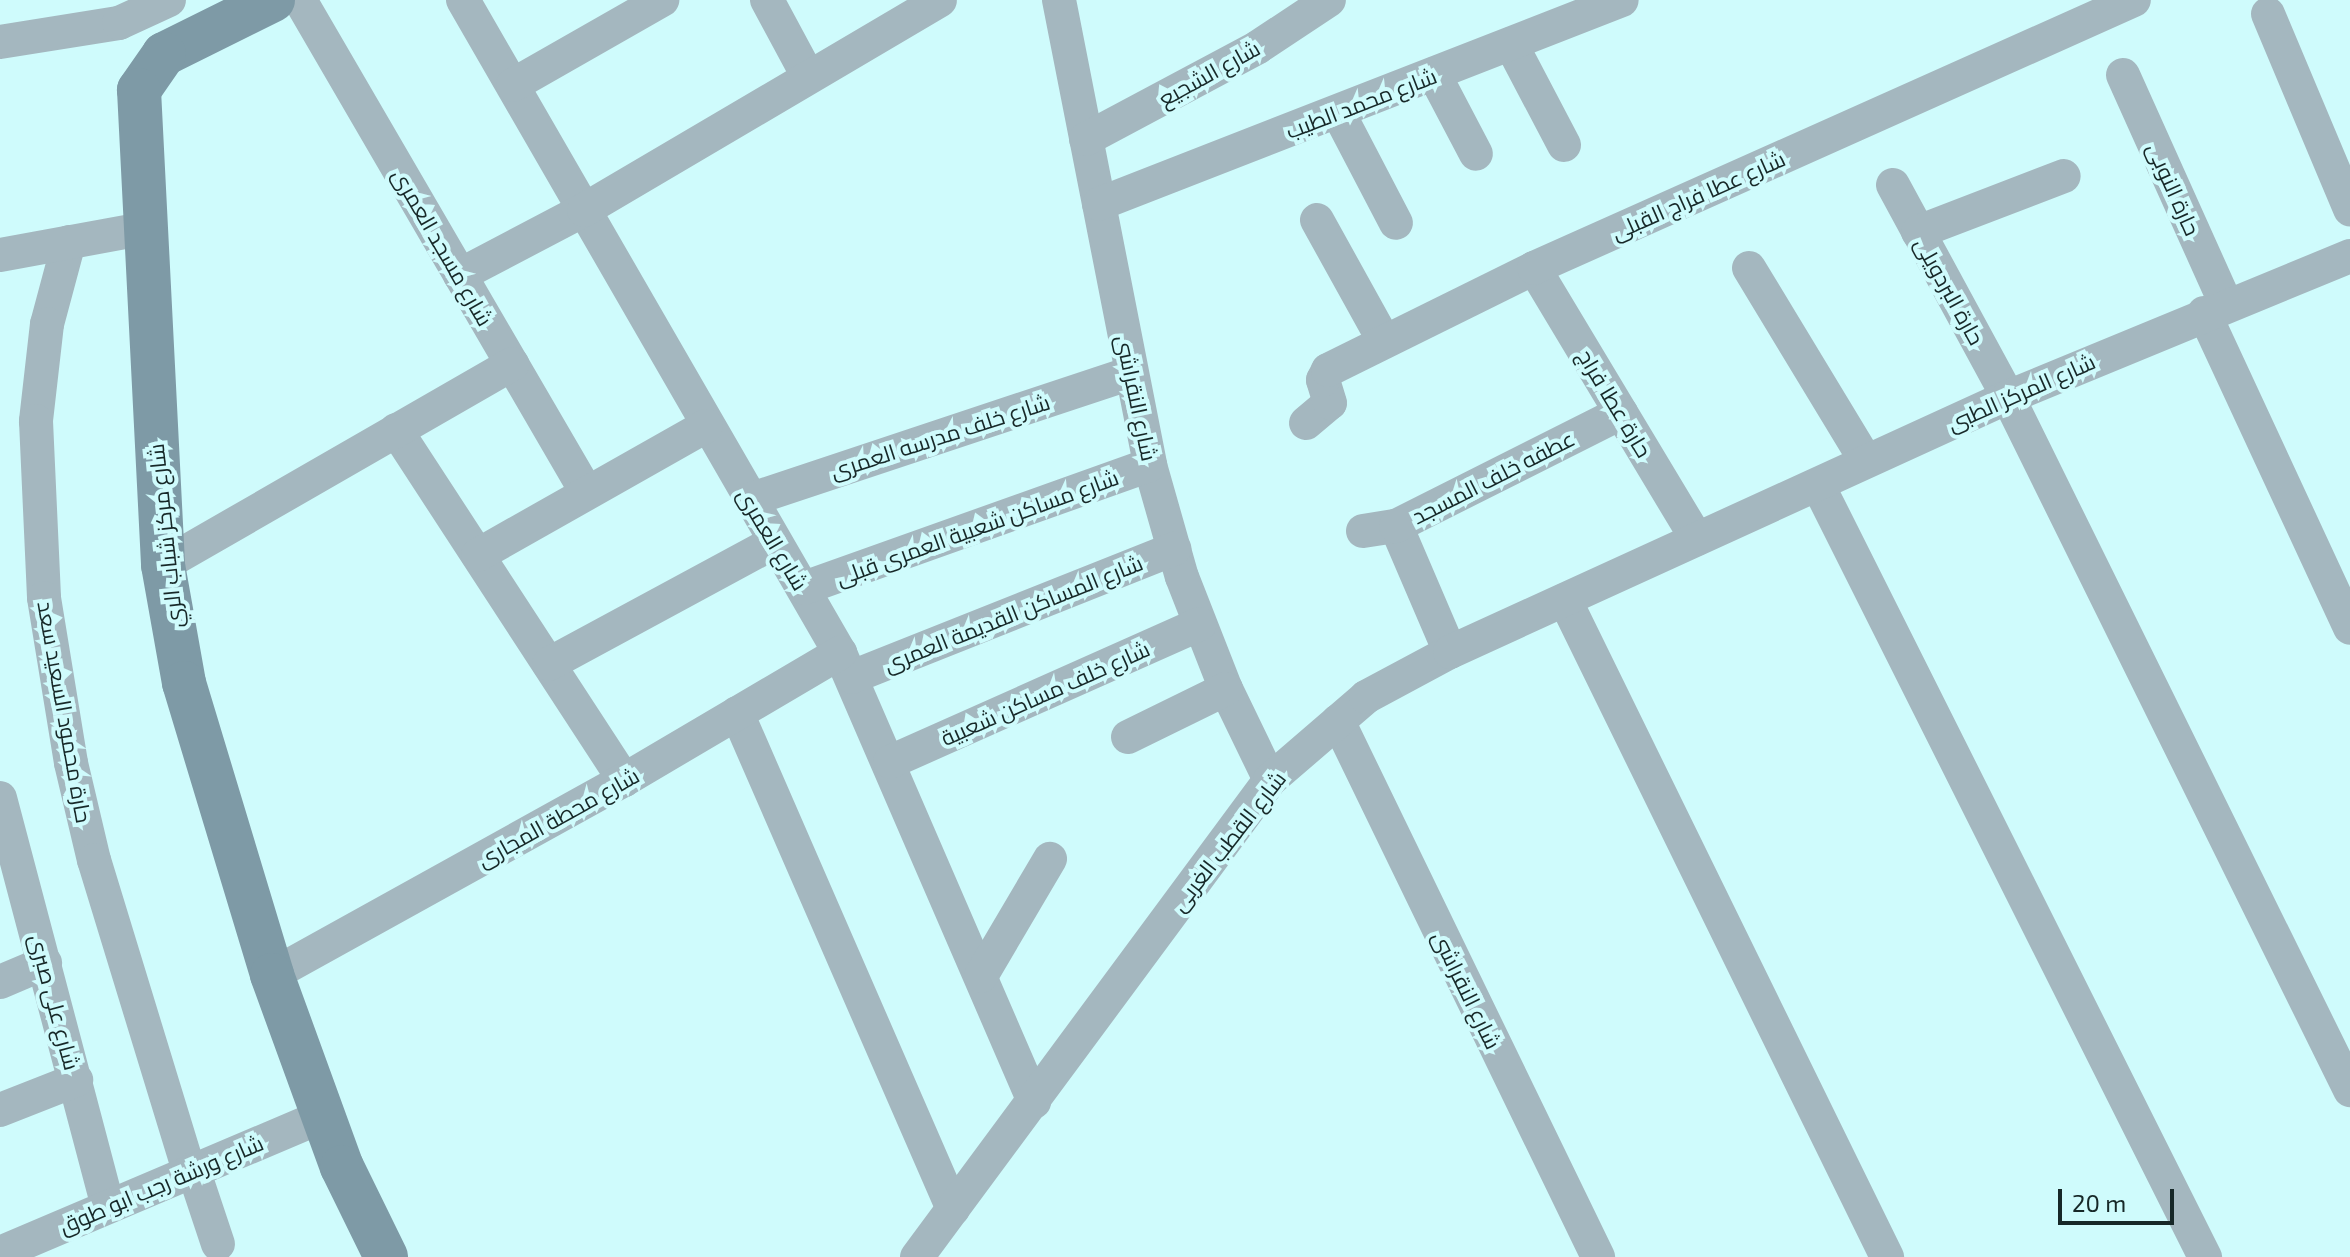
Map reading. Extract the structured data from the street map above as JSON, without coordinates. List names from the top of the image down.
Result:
{
  "streets": {
    "street": [
      "شارع الشجيع",
      "شارع محمد الطيب",
      "حارة النوبى",
      "شارع عطا فراج القبلى",
      "شارع مسجد العمرى",
      "حارة البردويلى",
      "شارع المركز الطبى",
      "شارع النقراشى",
      "حارة عطا فراج",
      "شارع خلف مدرسه العمرى",
      "عطفه خلف المسجد",
      "شارع مساكن شعبية العمرى قبلى",
      "شارع مركز شباب الري",
      "شارع العمرى",
      "شارع المساكن القديمة العمرى",
      "شارع خلف مساكن شعبية",
      "حارة محمود السعيد سعد",
      "شارع محطة المجارى",
      "شارع القطب الغربى",
      "شارع على صبرى",
      "شارع ورشة رجب ابو طوق"
    ]
  },
  "crossings": [
    ["شارع الشجيع", "شارع النقراشى"],
    ["شارع محمد الطيب", "شارع النقراشى"],
    ["حارة النوبى", "شارع المركز الطبى"],
    ["شارع عطا فراج القبلى", "حارة عطا فراج"],
    ["حارة البردويلى", "شارع المركز الطبى"],
    ["شارع المركز الطبى", "حارة عطا فراج"],
    ["شارع المركز الطبى", "شارع القطب الغربى"],
    ["شارع النقراشى", "شارع خلف مدرسه العمرى"],
    ["شارع النقراشى", "شارع مساكن شعبية العمرى قبلى"],
    ["شارع النقراشى", "شارع المساكن القديمة العمرى"],
    ["شارع النقراشى", "شارع خلف مساكن شعبية"],
    ["شارع النقراشى", "شارع القطب الغربى"],
    ["حارة عطا فراج", "عطفه خلف المسجد"],
    ["حارة عطا فراج", "شارع القطب الغربى"],
    ["شارع خلف مدرسه العمرى", "شارع العمرى"],
    ["عطفه خلف المسجد", "شارع القطب الغربى"],
    ["شارع مساكن شعبية العمرى قبلى", "شارع العمرى"],
    ["شارع مركز شباب الري", "شارع محطة المجارى"],
    ["شارع مركز شباب الري", "شارع ورشة رجب ابو طوق"],
    ["شارع العمرى", "شارع المساكن القديمة العمرى"],
    ["شارع العمرى", "شارع خلف مساكن شعبية"],
    ["شارع العمرى", "شارع محطة المجارى"],
    ["شارع العمرى", "شارع القطب الغربى"],
    ["شارع المساكن القديمة العمرى", "شارع محطة المجارى"],
    ["حارة محمود السعيد سعد", "شارع ورشة رجب ابو طوق"],
    ["شارع على صبرى", "شارع ورشة رجب ابو طوق"]
  ],
  "scale_bar": "20 m"
}
